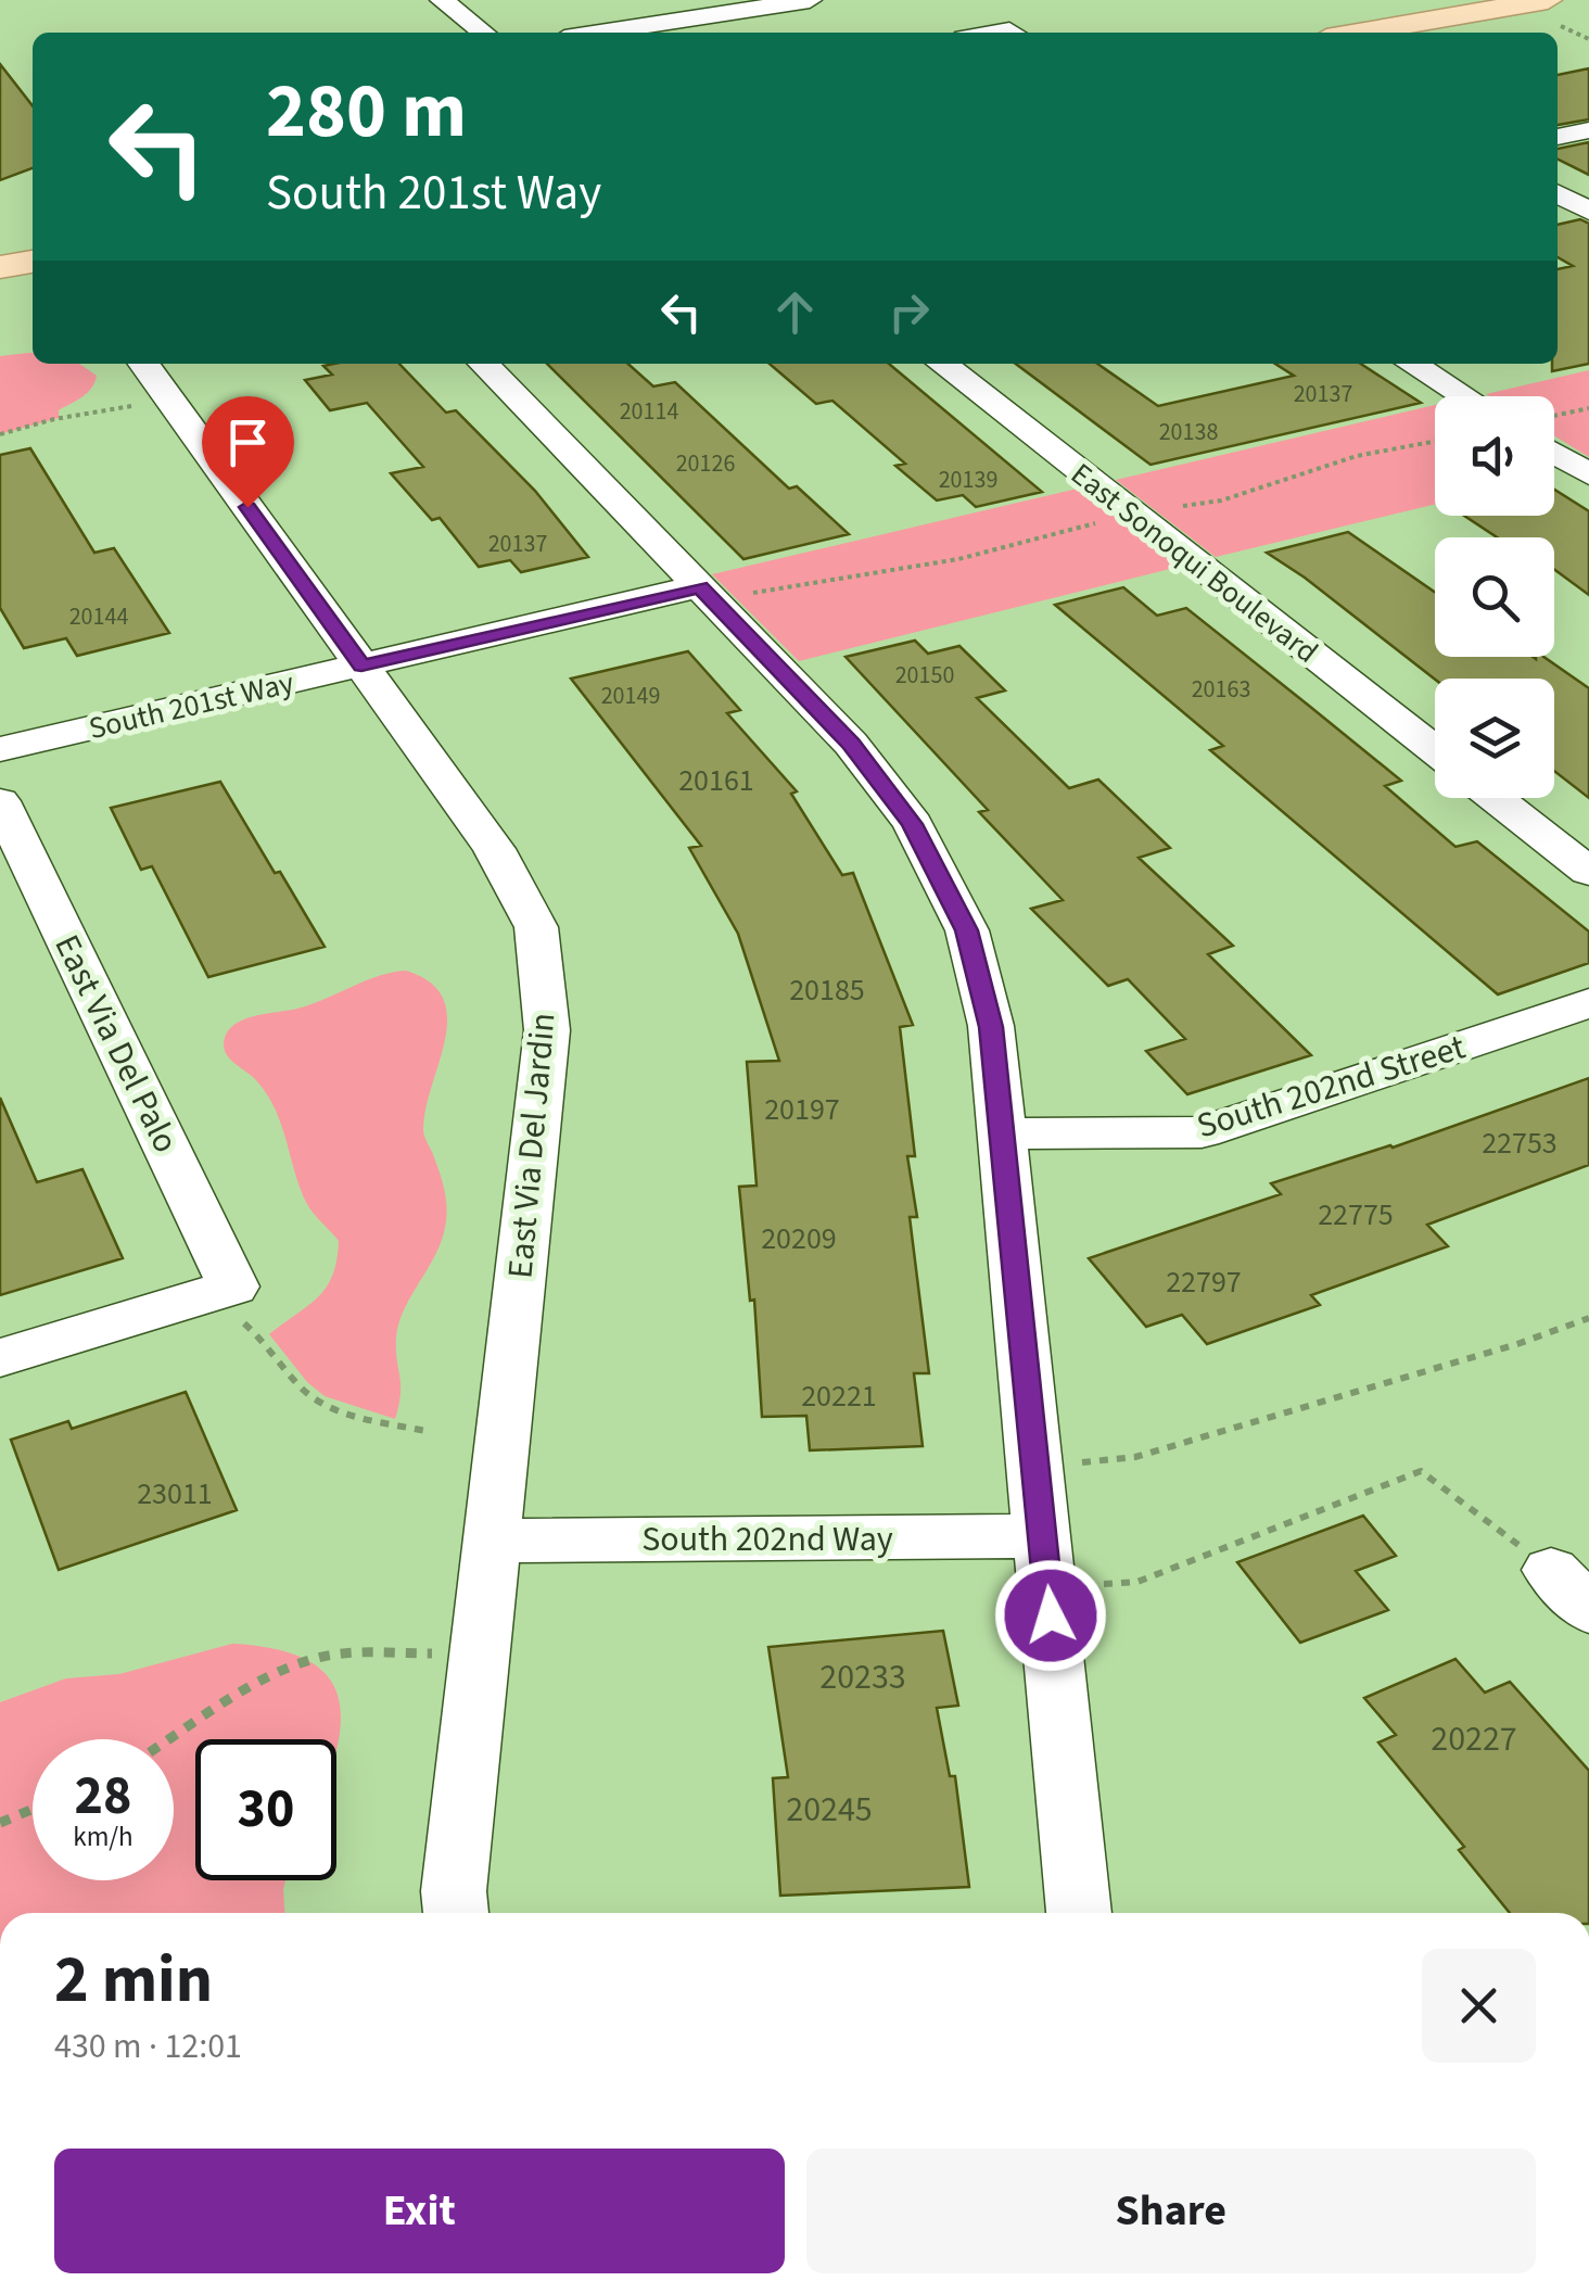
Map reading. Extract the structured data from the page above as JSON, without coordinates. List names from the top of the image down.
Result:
{
  "streets": {
    "street": [
      "East Sonoqui Boulevard",
      "South 201st Way",
      "East Via Del Palo",
      "South 202nd Street",
      "East Via Del Jardin",
      "South 202nd Way"
    ]
  },
  "crossings": [
    ["South 201st Way", "East Via Del Jardin"],
    ["East Via Del Jardin", "South 202nd Way"]
  ],
  "house_numbers": [
    "20137",
    "20114",
    "20138",
    "20126",
    "20139",
    "20137",
    "20144",
    "20150",
    "20163",
    "20149",
    "20161",
    "20185",
    "20197",
    "22753",
    "22775",
    "20209",
    "22797",
    "20221",
    "23011",
    "20233",
    "20227",
    "20245"
  ],
  "page": {
    "turn": ["280 m", "South 201st Way"],
    "speed": "28 km/h",
    "limit": "30",
    "heading": ["2 min", "430 m · 12:01"],
    "buttons": ["Exit", "Share"]
  }
}
